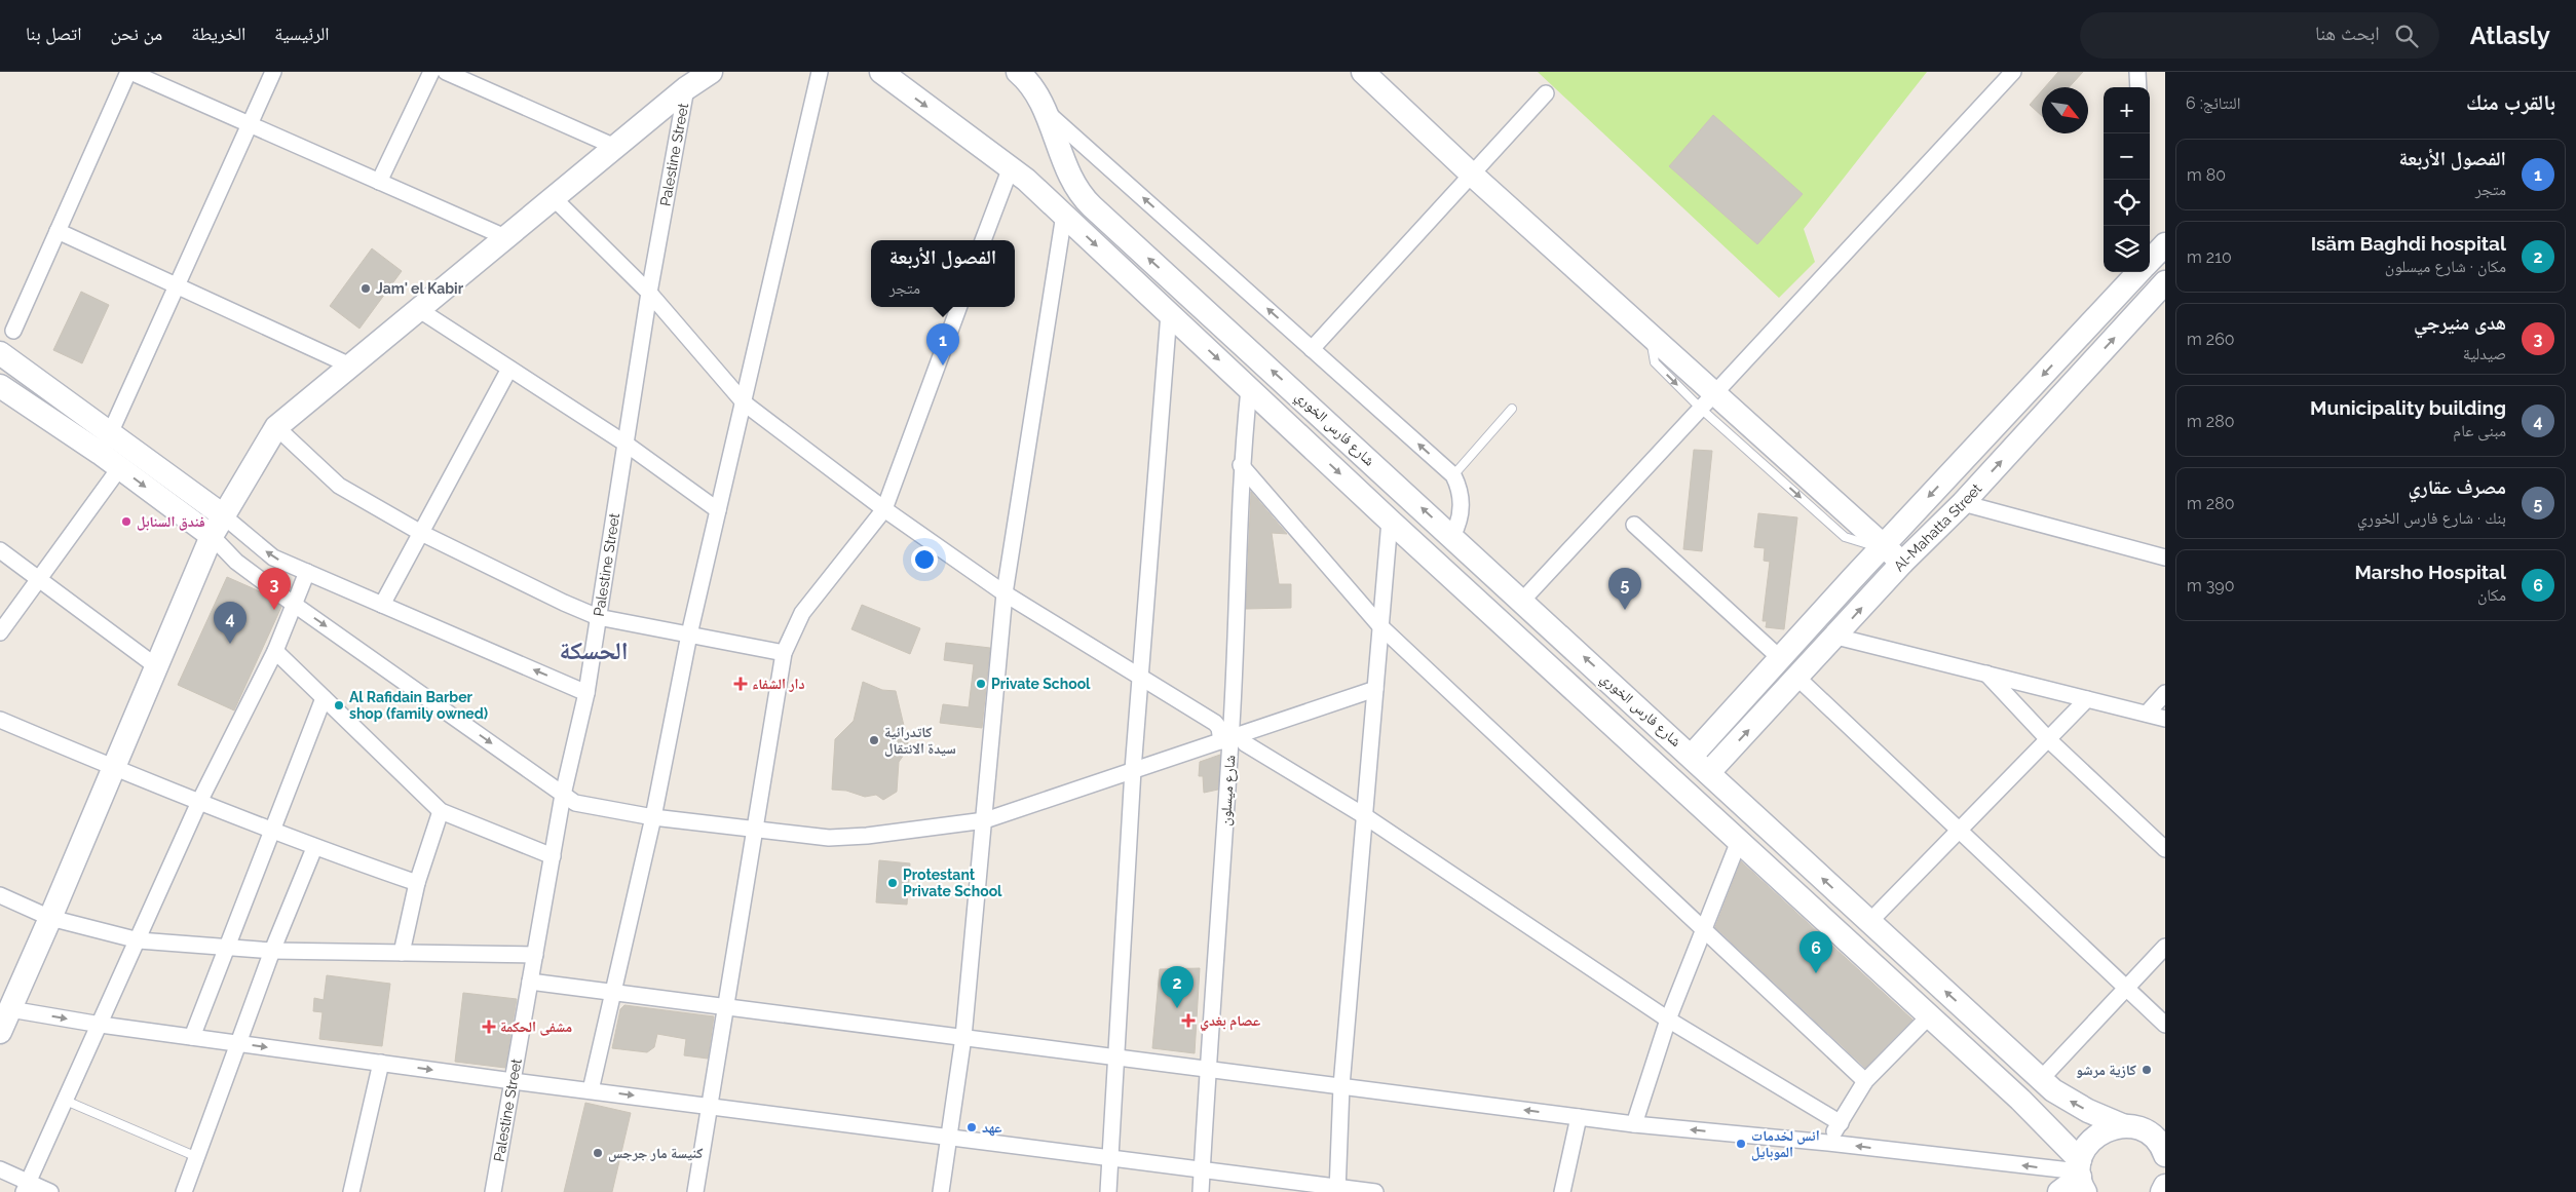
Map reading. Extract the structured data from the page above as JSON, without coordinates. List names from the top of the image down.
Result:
{
  "streets": {
    "street": [
      "Palestine Street",
      "شارع فارس الخوري",
      "Al-Mahatta Street",
      "شارع ميسلون"
    ]
  },
  "crossings": [
    ["شارع فارس الخوري", "Al-Mahatta Street"]
  ],
  "districts": ["الحسكة"],
  "places": {
    "other": [
      "Jam' el Kabir",
      "فندق السنابل",
      "Private School",
      "Al Rafidain Barber shop (family owned)",
      "كاتدرائية سيدة الانتقال",
      "Protestant Private School",
      "كازية مرشو",
      "عهد",
      "انس لخدمات الموبايل",
      "كنيسة مار جرجس"
    ],
    "health": ["دار الشفاء", "عصام بغدي", "مشفى الحكمة"]
  },
  "north": "bottom right",
  "page": {
    "header": "Atlasly",
    "search": "ابحث هنا",
    "nav": [
      "الرئيسية",
      "الخريطة",
      "من نحن",
      "اتصل بنا"
    ],
    "heading": ["بالقرب منك", "النتائج: 6"],
    "map_buttons": ["+", "−"],
    "list": [
      {
        "mark": "1",
        "name": "الفصول الأربعة",
        "note": "متجر",
        "value": "80 m"
      },
      {
        "mark": "2",
        "name": "Isäm Baghdi hospital",
        "note": "مكان · شارع ميسلون",
        "value": "210 m"
      },
      {
        "mark": "3",
        "name": "هدى منيرجي",
        "note": "صيدلية",
        "value": "260 m"
      },
      {
        "mark": "4",
        "name": "Municipality building",
        "note": "مبنى عام",
        "value": "280 m"
      },
      {
        "mark": "5",
        "name": "مصرف عقاري",
        "note": "بنك · شارع فارس الخوري",
        "value": "280 m"
      },
      {
        "mark": "6",
        "name": "Marsho Hospital",
        "note": "مكان",
        "value": "390 m"
      }
    ],
    "popup": ["الفصول الأربعة", "متجر"],
    "pins": [
      "1",
      "3",
      "5",
      "4",
      "6",
      "2"
    ]
  }
}
